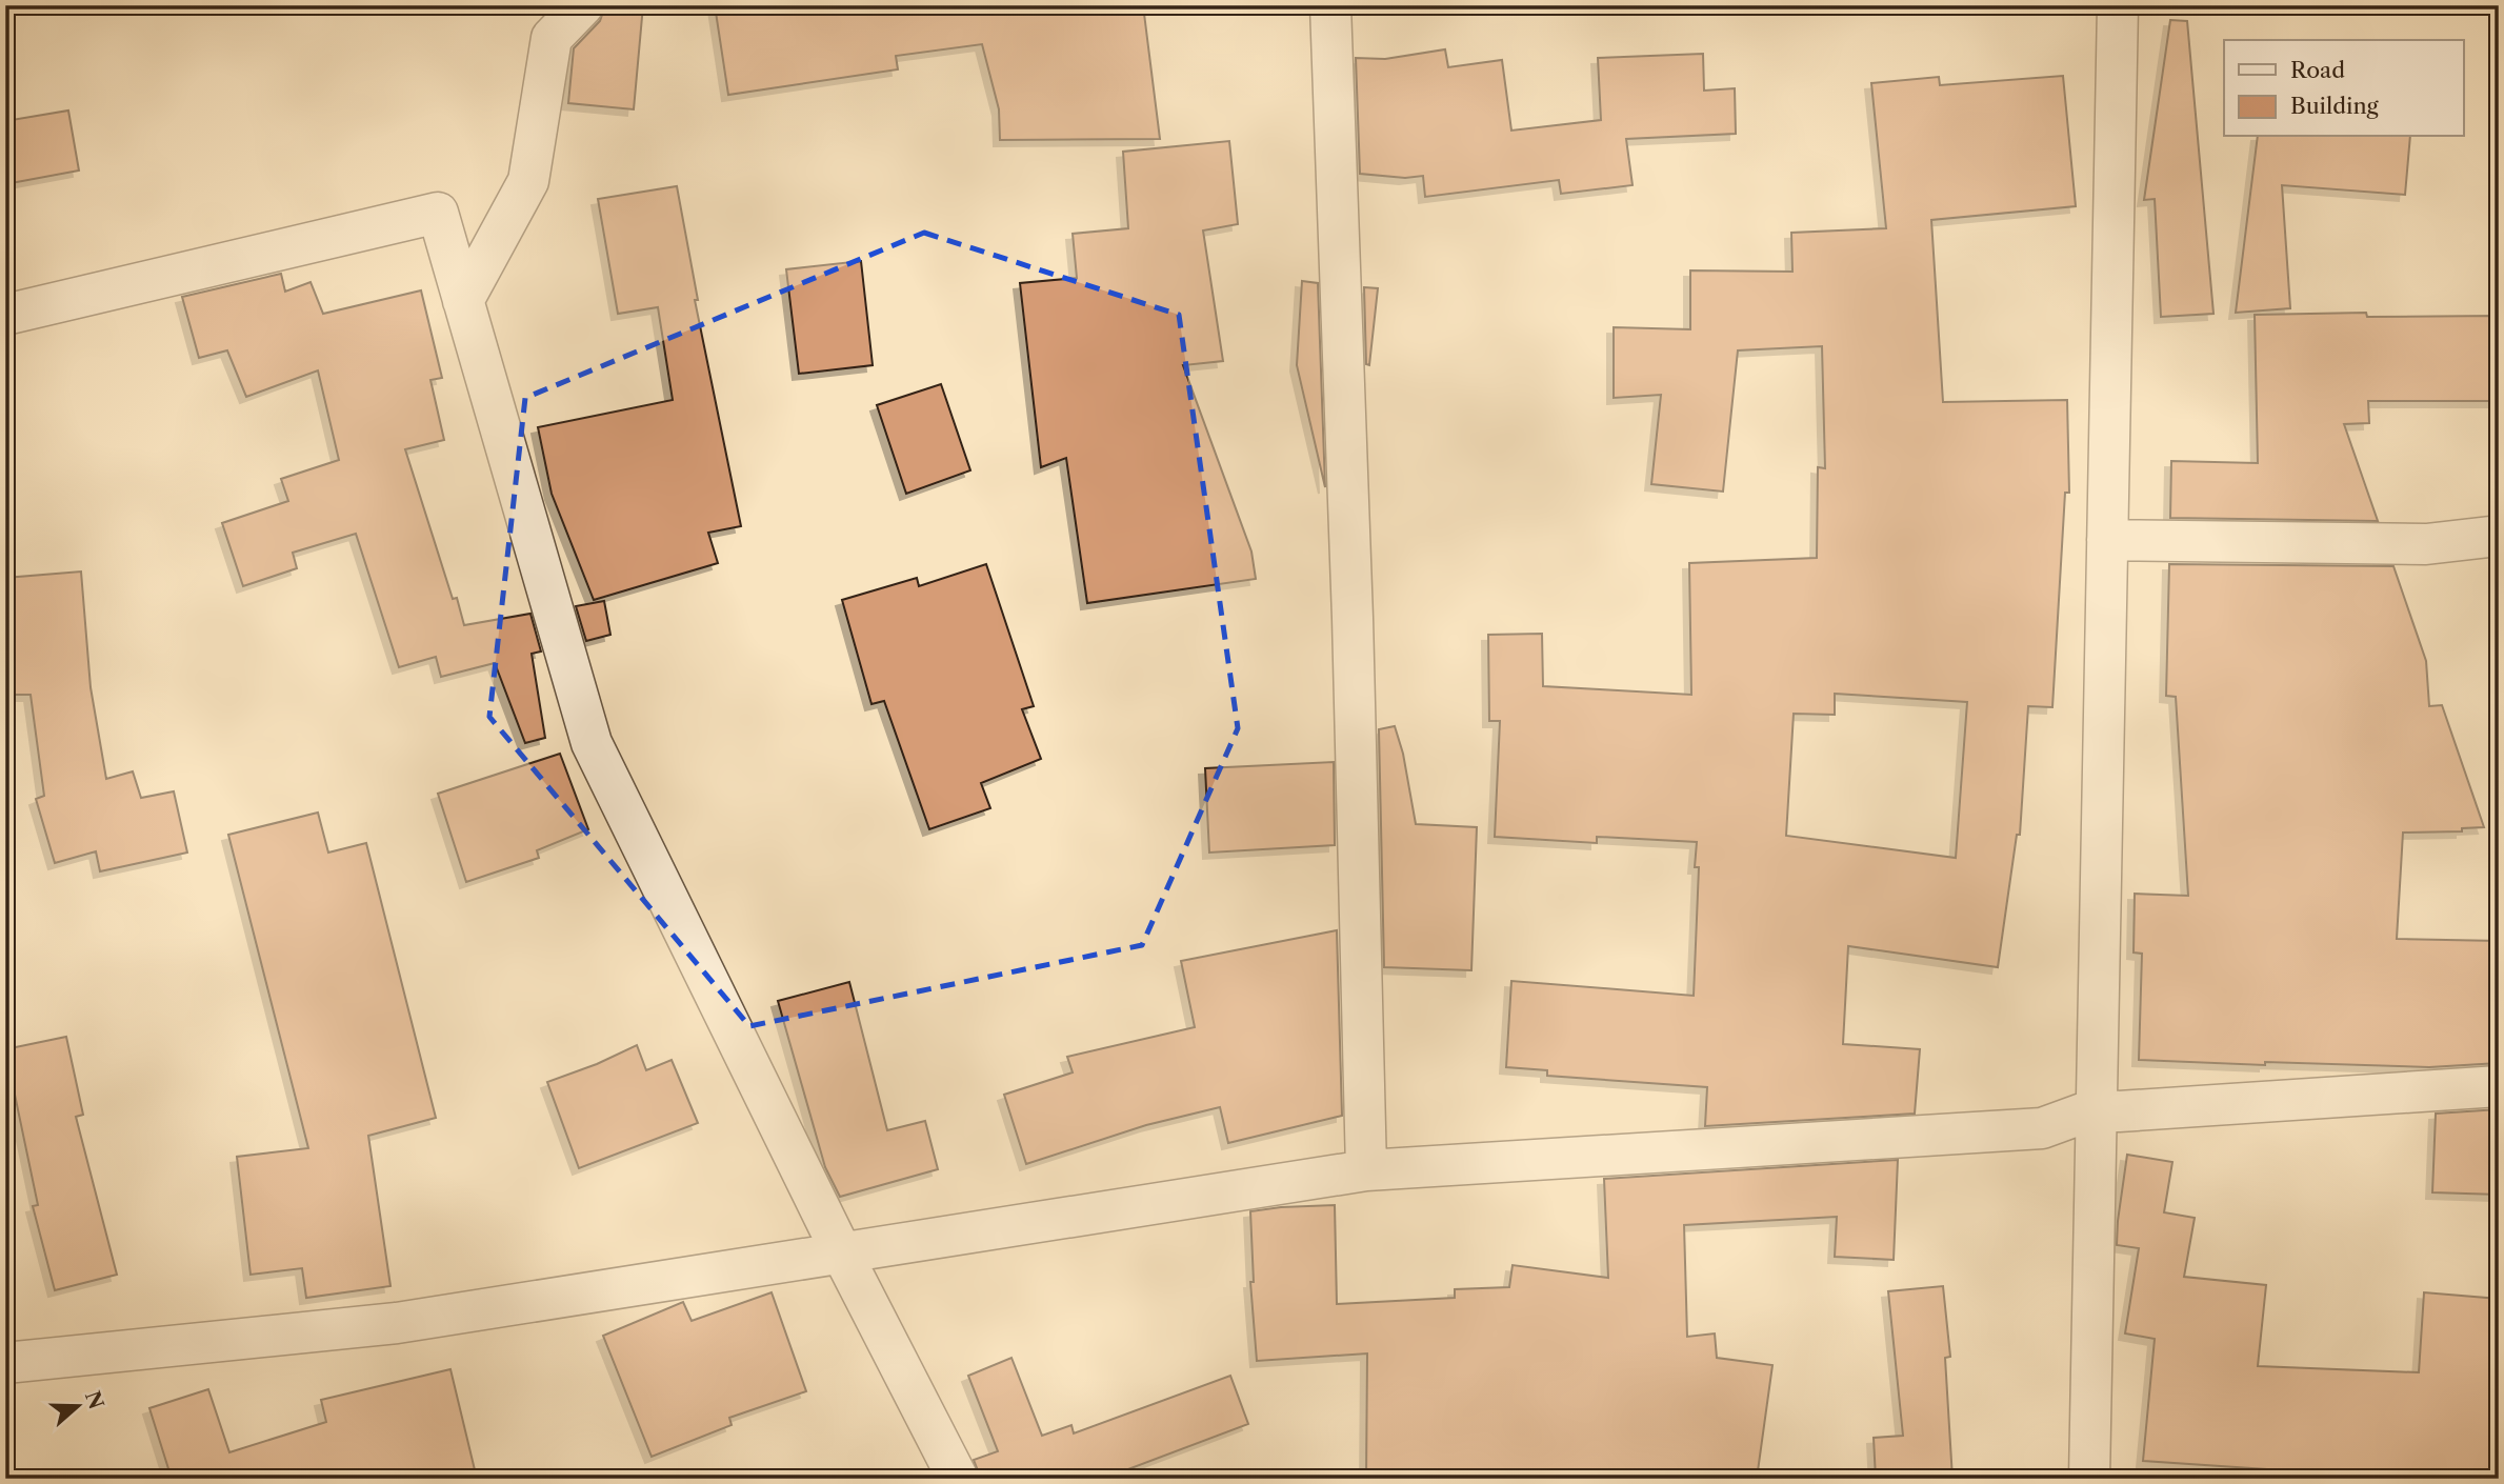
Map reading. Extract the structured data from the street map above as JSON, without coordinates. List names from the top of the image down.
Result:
{
  "legend": ["Road", "Building"],
  "north": "right"
}
